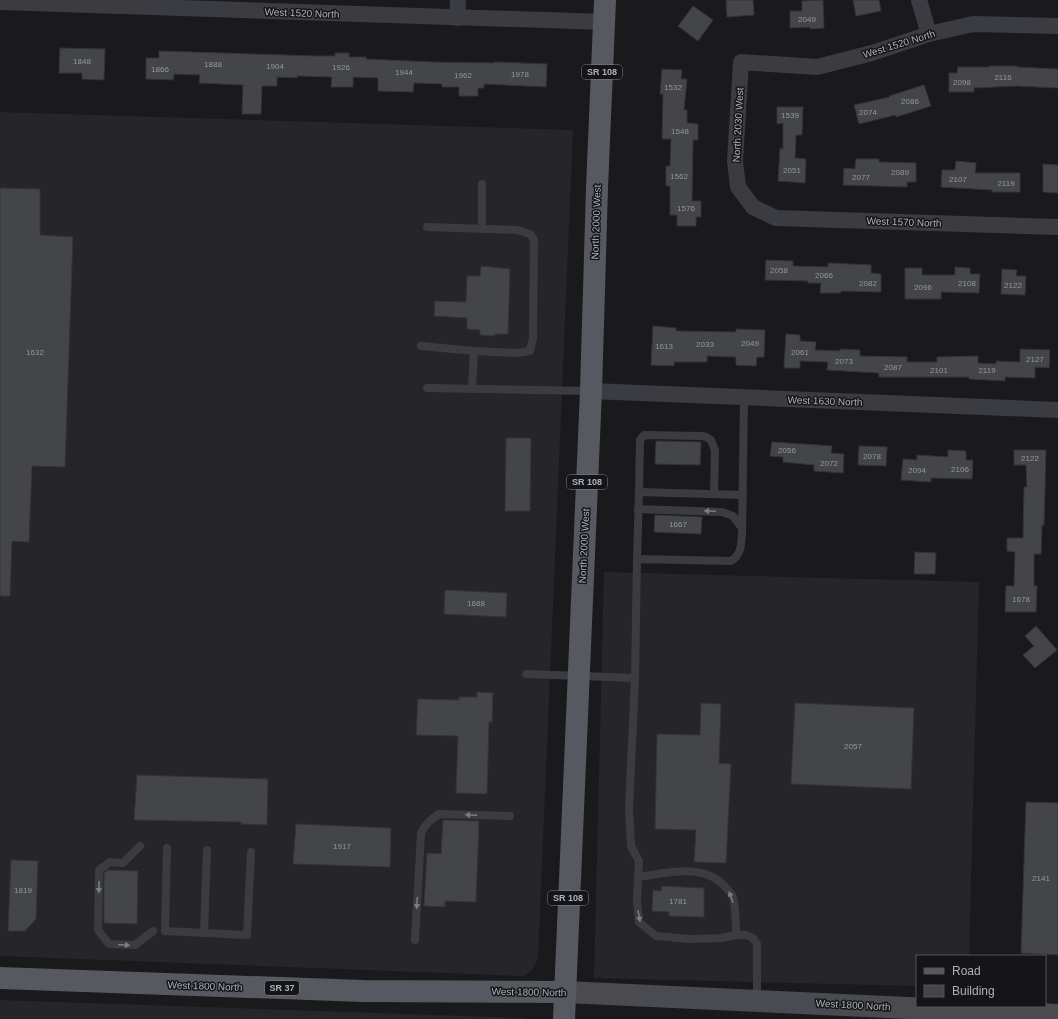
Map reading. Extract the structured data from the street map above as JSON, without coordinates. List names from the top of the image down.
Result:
{
  "streets": {
    "main road": [
      "SR 108",
      "North 2000 West",
      "West 1800 North",
      "SR 37"
    ],
    "street": [
      "West 1520 North",
      "North 2030 West",
      "West 1570 North",
      "West 1630 North"
    ]
  },
  "crossings": [
    ["West 1520 North", "North 2030 West"],
    ["West 1520 North", "North 2000 West"],
    ["North 2030 West", "West 1570 North"],
    ["North 2000 West", "West 1630 North"],
    ["North 2000 West", "West 1800 North"]
  ],
  "house_numbers": [
    "2049",
    "1848",
    "1888",
    "1904",
    "1926",
    "1866",
    "1944",
    "1978",
    "1962",
    "2116",
    "2098",
    "1532",
    "2086",
    "2074",
    "1539",
    "1548",
    "2051",
    "2089",
    "1562",
    "2077",
    "2107",
    "2119",
    "1576",
    "2058",
    "2066",
    "2082",
    "2108",
    "2122",
    "2096",
    "2049",
    "2033",
    "1613",
    "1632",
    "2061",
    "2127",
    "2073",
    "2087",
    "2101",
    "2119",
    "2056",
    "2078",
    "2122",
    "2072",
    "2106",
    "2094",
    "1667",
    "1678",
    "1688",
    "2057",
    "1917",
    "2141",
    "1819",
    "1781"
  ],
  "legend": ["Road", "Building"]
}
